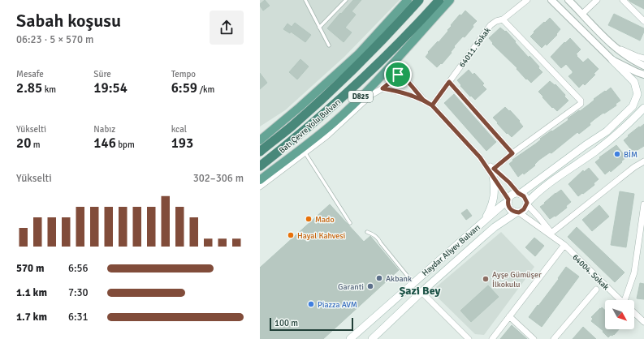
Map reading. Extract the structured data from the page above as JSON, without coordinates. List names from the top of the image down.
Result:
{
  "streets": {
    "highway": ["Batı Çevre Yolu Bulvarı"],
    "main road": ["D825", "Haydar Aliyev Bulvarı"],
    "street": ["64011. Sokak", "64004. Sokak"]
  },
  "crossings": [
    ["Haydar Aliyev Bulvarı", "64004. Sokak"]
  ],
  "districts": ["Şazi Bey"],
  "places": [
    "BİM",
    "Mado",
    "Hayal Kahvesi",
    "Akbank",
    "Ayşe Gümüşer İlkokulu",
    "Garanti",
    "Piazza AVM"
  ],
  "scale_bar": "100 m",
  "north": "bottom right",
  "page": {
    "heading": ["Sabah koşusu", "06:23 · 5 × 570 m"],
    "stats": [
      ["Mesafe", "2.85 km"],
      ["Süre", "19:54"],
      ["Tempo", "6:59 /km"],
      ["Yükselti", "20 m"],
      ["Nabız", "146 bpm"],
      ["kcal", "193"]
    ],
    "chart": ["Yükselti", "302–306 m"],
    "list": [
      {
        "name": "570 m",
        "note": "6:56"
      },
      {
        "name": "1.1 km",
        "note": "7:30"
      },
      {
        "name": "1.7 km",
        "note": "6:31"
      }
    ],
    "scale": "100 m"
  }
}
